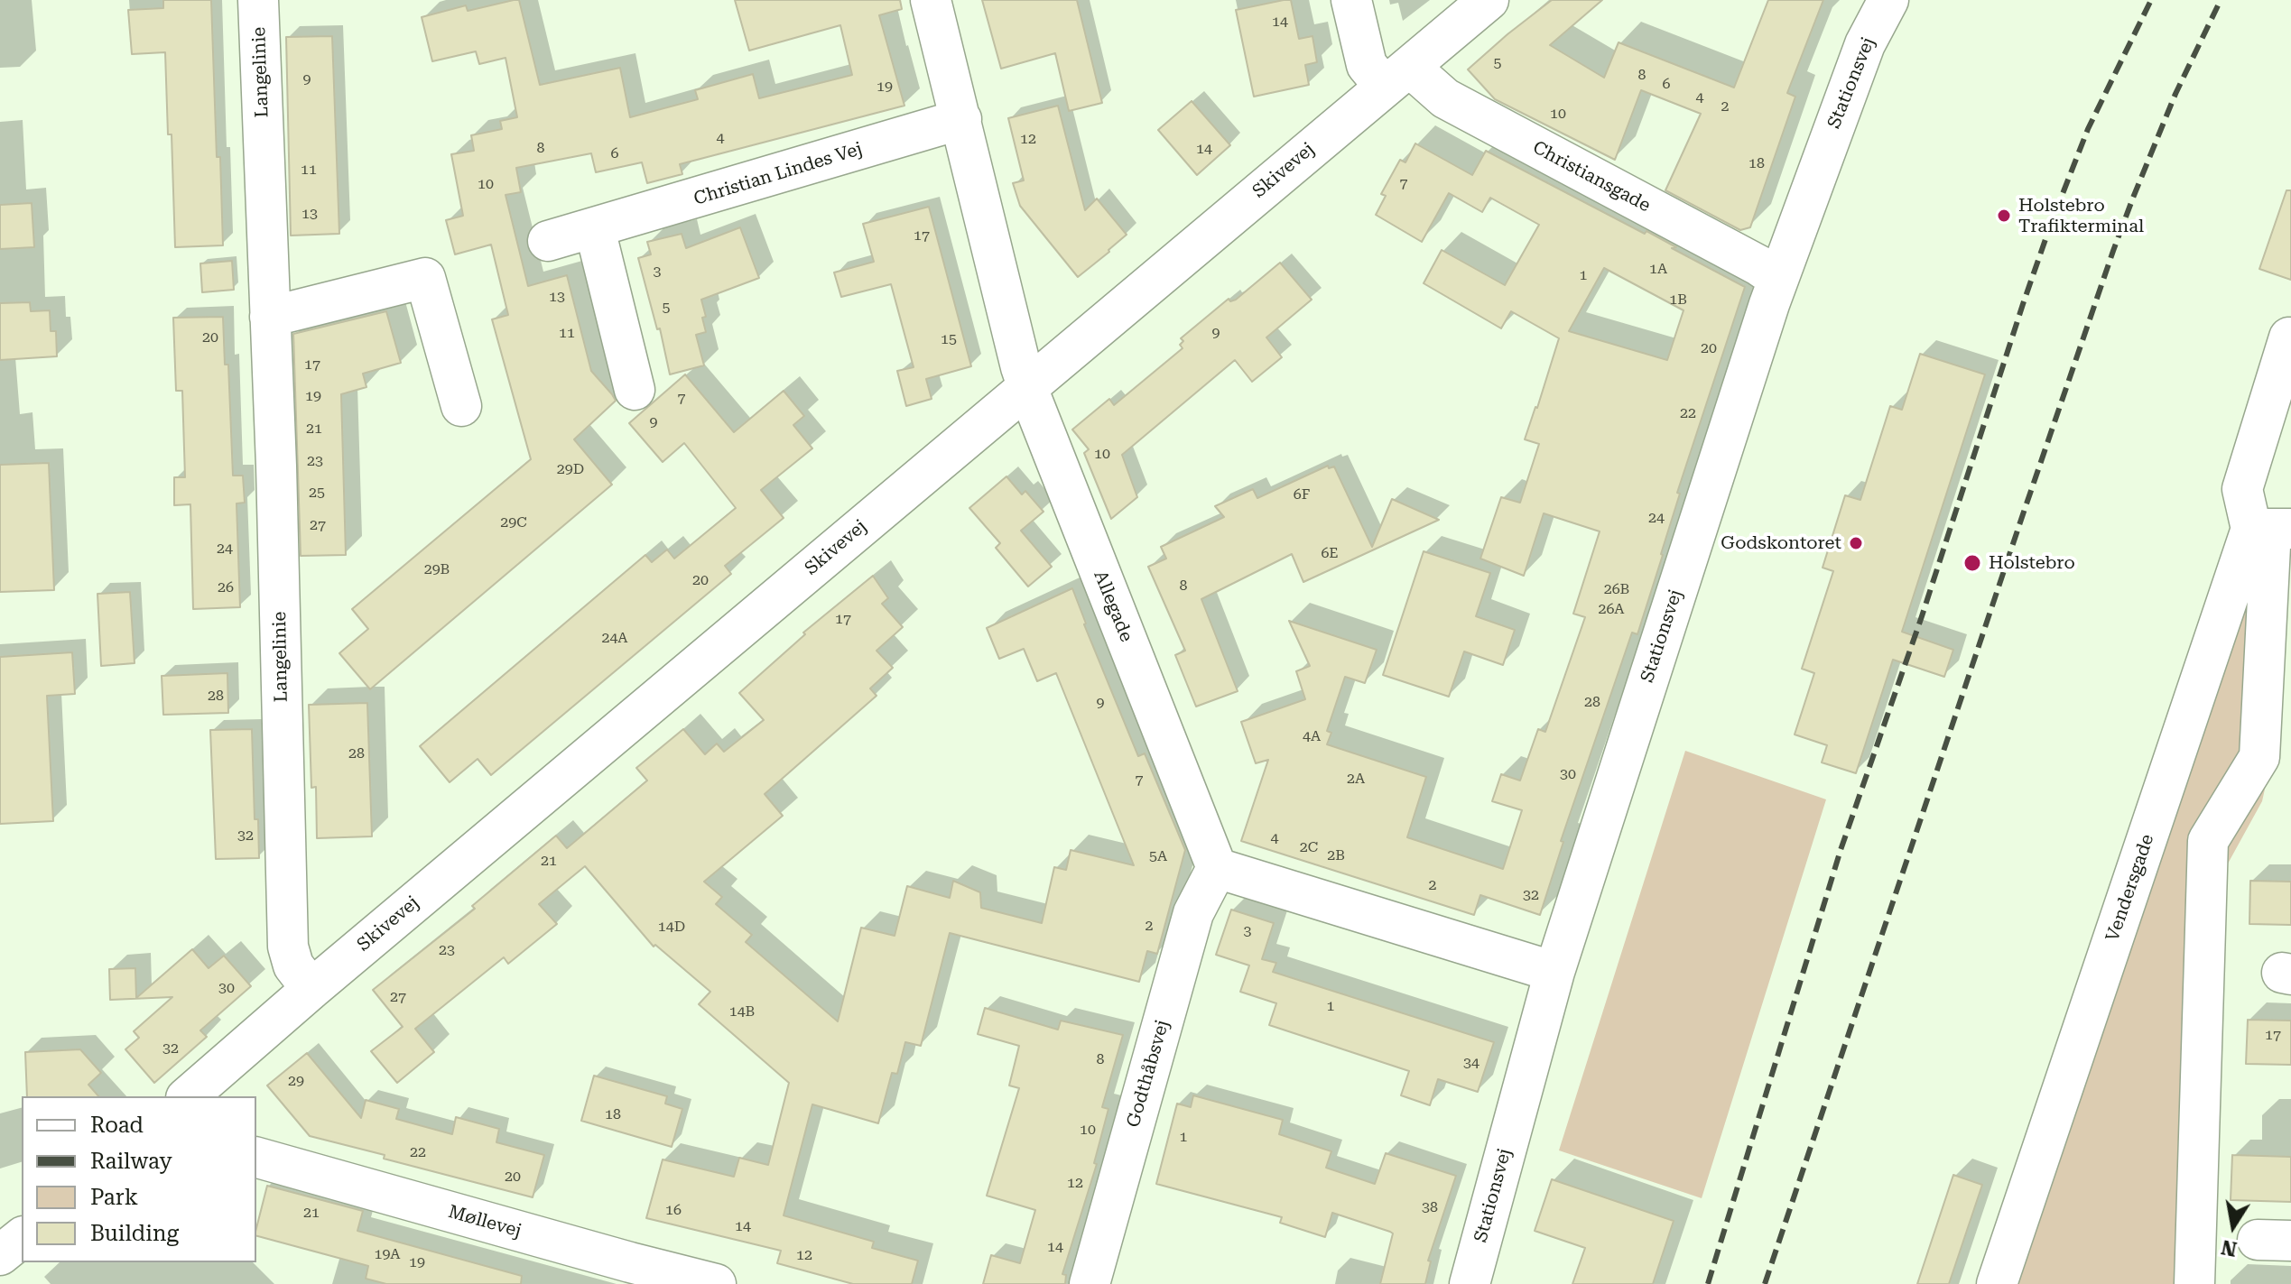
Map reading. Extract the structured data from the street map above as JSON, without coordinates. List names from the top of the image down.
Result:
{
  "streets": {
    "street": [
      "Langelinie",
      "Stationsvej",
      "Skivevej",
      "Christian Lindes Vej",
      "Christiansgade",
      "Allegade",
      "Vendersgade",
      "Godthåbsvej",
      "Møllevej"
    ]
  },
  "crossings": [
    ["Langelinie", "Skivevej"],
    ["Stationsvej", "Christiansgade"],
    ["Skivevej", "Christiansgade"],
    ["Skivevej", "Allegade"],
    ["Christian Lindes Vej", "Allegade"],
    ["Allegade", "Godthåbsvej"]
  ],
  "places": ["Holstebro Trafikterminal", "Godskontoret", "Holstebro"],
  "house_numbers": [
    "14",
    "5",
    "8",
    "9",
    "6",
    "19",
    "4",
    "2",
    "10",
    "4",
    "12",
    "8",
    "14",
    "6",
    "18",
    "11",
    "7",
    "10",
    "13",
    "17",
    "1A",
    "3",
    "1",
    "13",
    "1B",
    "5",
    "11",
    "9",
    "20",
    "15",
    "20",
    "17",
    "19",
    "7",
    "22",
    "9",
    "21",
    "10",
    "23",
    "29D",
    "25",
    "6F",
    "24",
    "29C",
    "27",
    "24",
    "6E",
    "29B",
    "20",
    "8",
    "26",
    "26B",
    "26A",
    "17",
    "24A",
    "28",
    "28",
    "9",
    "4A",
    "28",
    "30",
    "2A",
    "7",
    "32",
    "4",
    "2C",
    "2B",
    "5A",
    "21",
    "2",
    "32",
    "2",
    "14D",
    "3",
    "23",
    "30",
    "27",
    "1",
    "14B",
    "17",
    "32",
    "8",
    "34",
    "29",
    "18",
    "10",
    "1",
    "22",
    "20",
    "12",
    "38",
    "16",
    "21",
    "14",
    "14",
    "19A",
    "12",
    "19"
  ],
  "legend": [
    "Road",
    "Railway",
    "Park",
    "Building"
  ],
  "north": "bottom"
}
